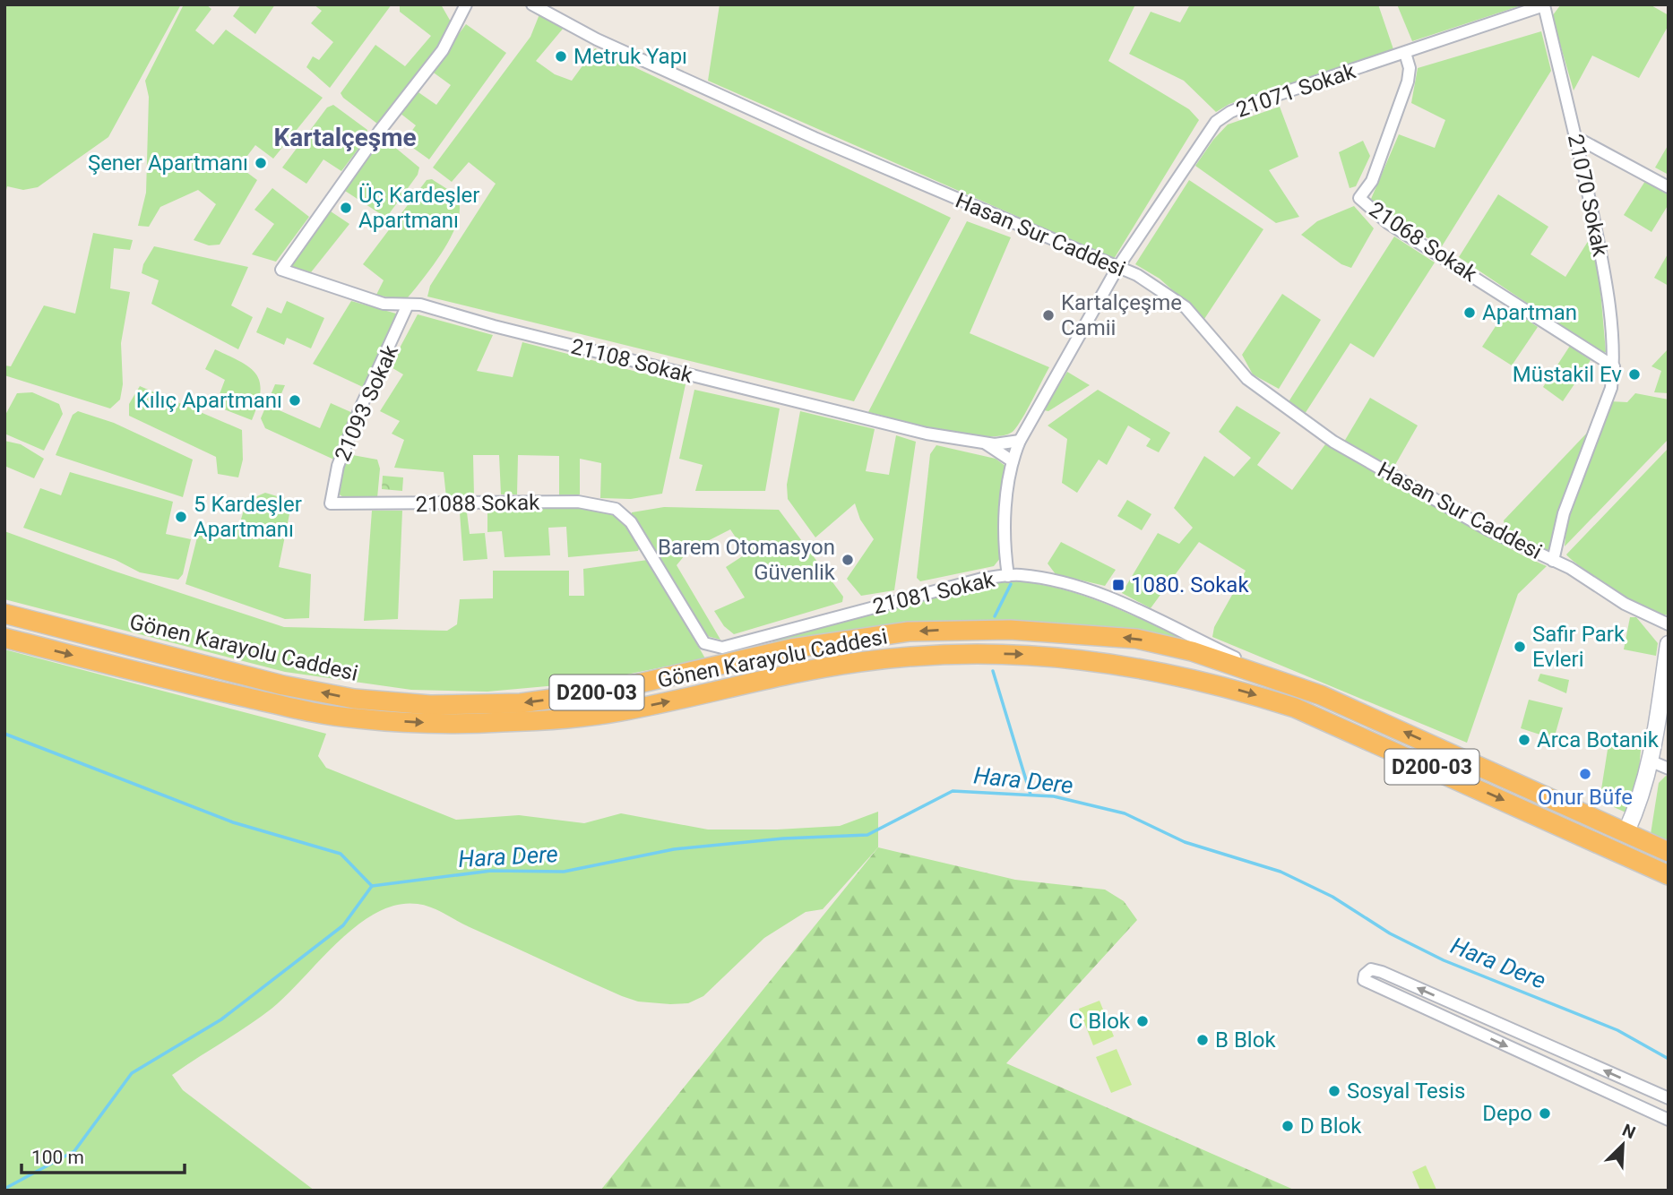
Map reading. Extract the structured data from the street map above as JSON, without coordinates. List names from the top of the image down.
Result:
{
  "streets": {
    "highway": ["Gönen Karayolu Caddesi", "D200-03"],
    "street": [
      "21071 Sokak",
      "21070 Sokak",
      "Hasan Sur Caddesi",
      "21068 Sokak",
      "21108 Sokak",
      "21093 Sokak",
      "21088 Sokak",
      "21081 Sokak"
    ]
  },
  "crossings": [
    ["21071 Sokak", "21070 Sokak"],
    ["21071 Sokak", "Hasan Sur Caddesi"],
    ["21071 Sokak", "21068 Sokak"],
    ["21071 Sokak", "21108 Sokak"],
    ["21071 Sokak", "21081 Sokak"],
    ["21070 Sokak", "Hasan Sur Caddesi"],
    ["21070 Sokak", "21068 Sokak"],
    ["21108 Sokak", "21093 Sokak"],
    ["21093 Sokak", "21088 Sokak"],
    ["21088 Sokak", "21081 Sokak"],
    ["21081 Sokak", "Gönen Karayolu Caddesi"]
  ],
  "districts": ["Kartalçeşme"],
  "water": ["Hara Dere"],
  "places": {
    "other": [
      "Metruk Yapı",
      "Şener Apartmanı",
      "Üç Kardeşler Apartmanı",
      "Apartman",
      "Kartalçeşme Camii",
      "Müstakil Ev",
      "Kılıç Apartmanı",
      "5 Kardeşler Apartmanı",
      "Barem Otomasyon Güvenlik",
      "Safir Park Evleri",
      "Arca Botanik",
      "Onur Büfe",
      "C Blok",
      "B Blok",
      "Sosyal Tesis",
      "Depo",
      "D Blok"
    ],
    "transit": ["1080. Sokak"]
  },
  "scale_bar": "100 m",
  "north": "top right"
}
